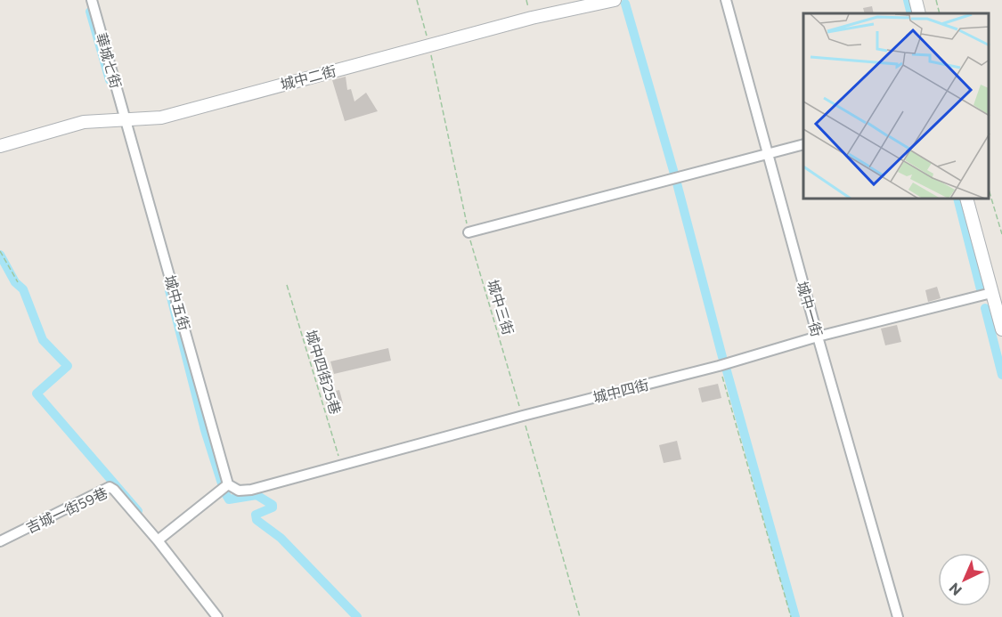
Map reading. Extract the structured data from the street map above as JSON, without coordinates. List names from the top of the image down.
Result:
{
  "streets": {
    "street": [
      "華城七街",
      "城中二街",
      "城中五街",
      "城中一街",
      "城中四街",
      "吉城一街59巷"
    ],
    "path": ["城中三街", "城中四街25巷"]
  },
  "crossings": [
    ["華城七街", "城中二街"],
    ["華城七街", "城中五街"],
    ["城中二街", "城中五街"],
    ["城中二街", "城中三街"],
    ["城中五街", "城中四街"],
    ["城中三街", "城中四街"],
    ["城中一街", "城中四街"],
    ["城中四街25巷", "城中四街"]
  ],
  "north": "bottom left"
}
